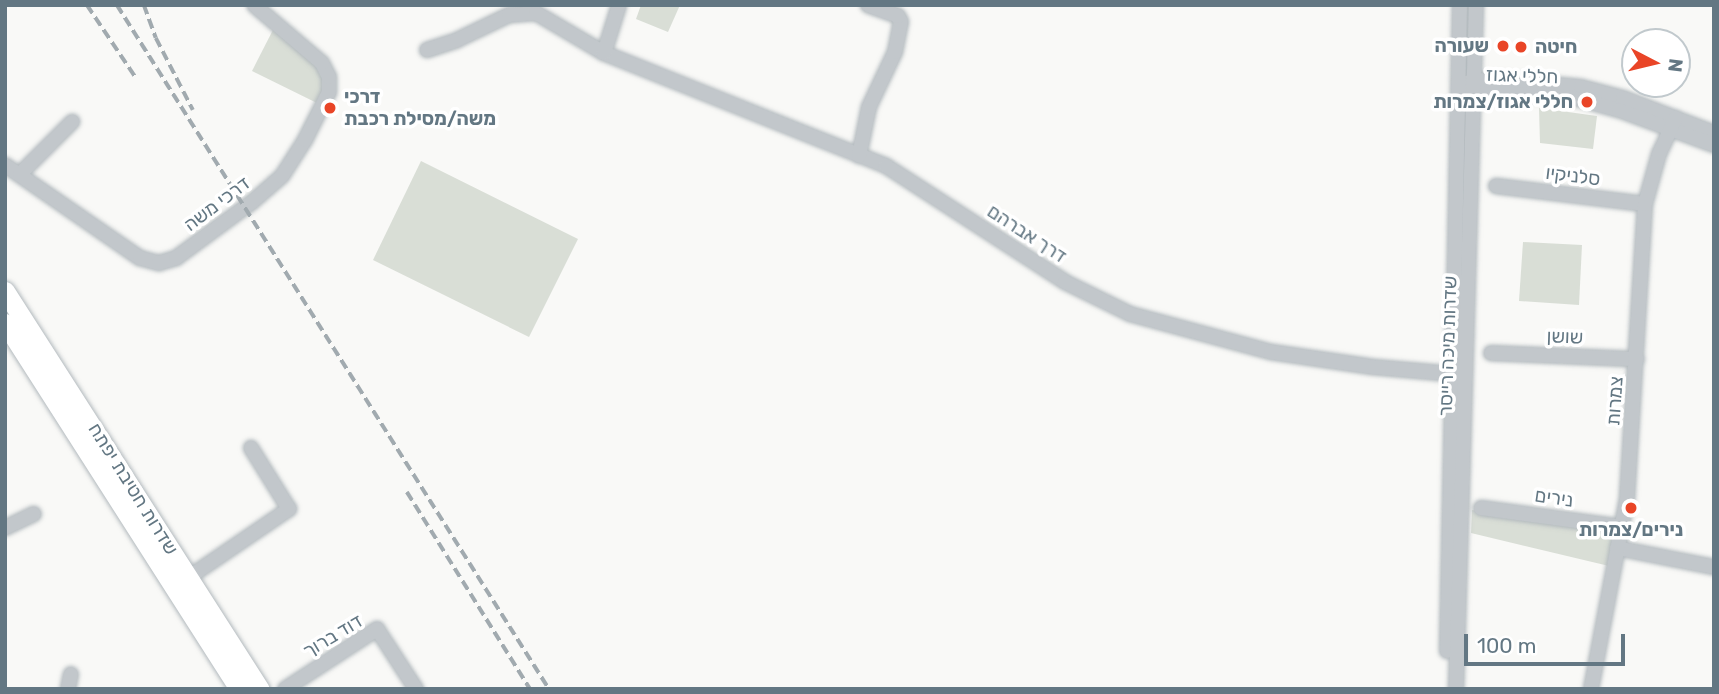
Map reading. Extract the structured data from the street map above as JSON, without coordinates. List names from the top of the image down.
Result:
{
  "streets": {
    "main road": ["שדרות חטיבת יפתח"],
    "street": [
      "חללי אגוז",
      "סלניקיו",
      "דרכי משה",
      "דרך אברהם",
      "שושן",
      "שדרות מיכה רייסר",
      "צמרות",
      "נירים",
      "דוד ברוך"
    ]
  },
  "crossings": [
    ["חללי אגוז", "שדרות מיכה רייסר"],
    ["חללי אגוז", "צמרות"],
    ["סלניקיו", "צמרות"],
    ["דרך אברהם", "שדרות מיכה רייסר"],
    ["שושן", "צמרות"],
    ["צמרות", "נירים"]
  ],
  "places": [
    "שעורה",
    "חיטה",
    "חללי אגוז/צמרות",
    "דרכי משה/מסילת רכבת",
    "נירים/צמרות"
  ],
  "scale_bar": "100 m",
  "north": "right"
}
